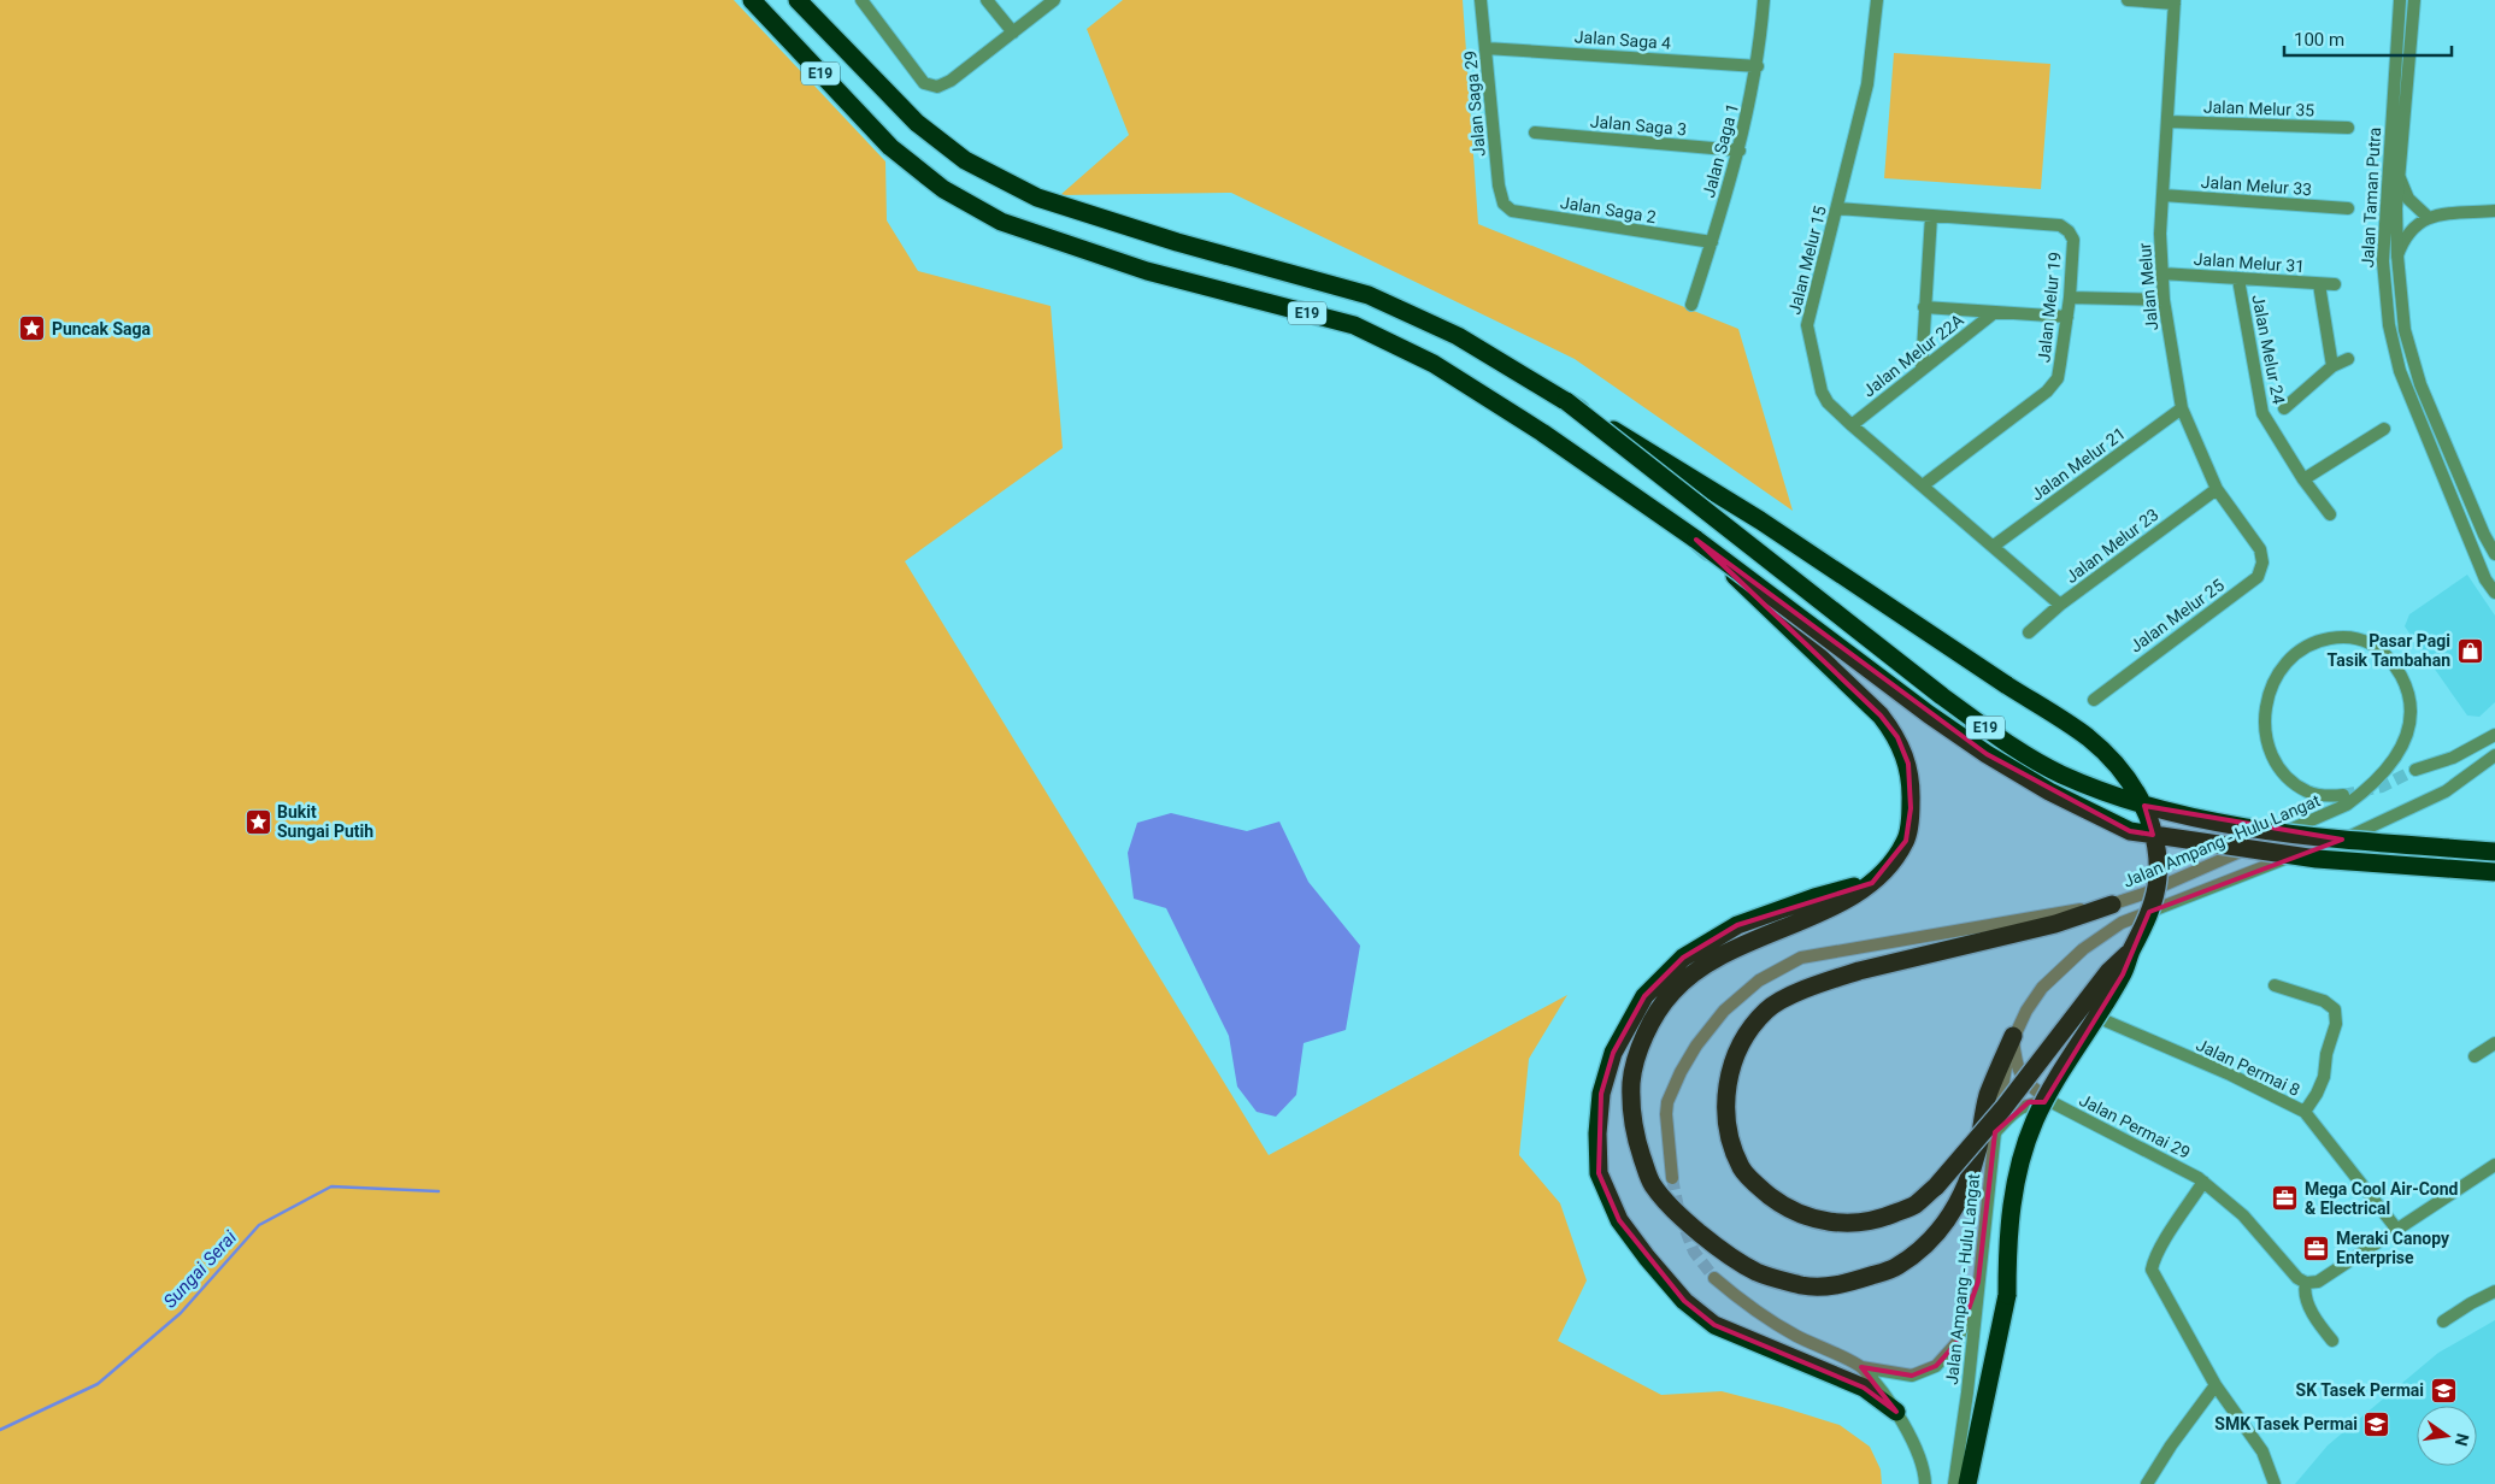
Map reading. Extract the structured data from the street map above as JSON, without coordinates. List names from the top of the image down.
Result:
{
  "streets": {
    "highway": ["E19"],
    "street": [
      "Jalan Saga 4",
      "Jalan Saga 29",
      "Jalan Melur 35",
      "Jalan Saga 3",
      "Jalan Saga 1",
      "Jalan Melur 33",
      "Jalan Taman Putra",
      "Jalan Saga 2",
      "Jalan Melur 15",
      "Jalan Melur 31",
      "Jalan Melur",
      "Jalan Melur 19",
      "Jalan Melur 24",
      "Jalan Melur 22A",
      "Jalan Melur 21",
      "Jalan Melur 23",
      "Jalan Melur 25",
      "Jalan Ampang - Hulu Langat",
      "Jalan Permai 8",
      "Jalan Permai 29"
    ]
  },
  "crossings": [
    ["Jalan Saga 4", "Jalan Saga 29"],
    ["Jalan Saga 4", "Jalan Saga 1"],
    ["Jalan Saga 29", "Jalan Saga 2"],
    ["Jalan Melur 35", "Jalan Melur"],
    ["Jalan Saga 3", "Jalan Saga 1"],
    ["Jalan Saga 1", "Jalan Saga 2"],
    ["Jalan Melur 33", "Jalan Melur"],
    ["Jalan Melur 15", "Jalan Melur 19"],
    ["Jalan Melur 15", "Jalan Melur 22A"],
    ["Jalan Melur 15", "Jalan Melur 21"],
    ["Jalan Melur 15", "Jalan Melur 23"],
    ["Jalan Melur 31", "Jalan Melur"],
    ["Jalan Melur 31", "Jalan Melur 24"],
    ["Jalan Melur", "Jalan Melur 21"],
    ["Jalan Melur", "Jalan Melur 23"],
    ["Jalan Melur", "Jalan Melur 25"],
    ["Jalan Ampang - Hulu Langat", "Jalan Permai 29"]
  ],
  "water": ["Sungai Serai"],
  "places": {
    "place": ["Puncak Saga", "Bukit Sungai Putih"],
    "shop": ["Pasar Pagi Tasik Tambahan"],
    "office": ["Mega Cool Air-Cond & Electrical", "Meraki Canopy Enterprise"],
    "school or university": ["SK Tasek Permai", "SMK Tasek Permai"]
  },
  "scale_bar": "100 m",
  "north": "right"
}
